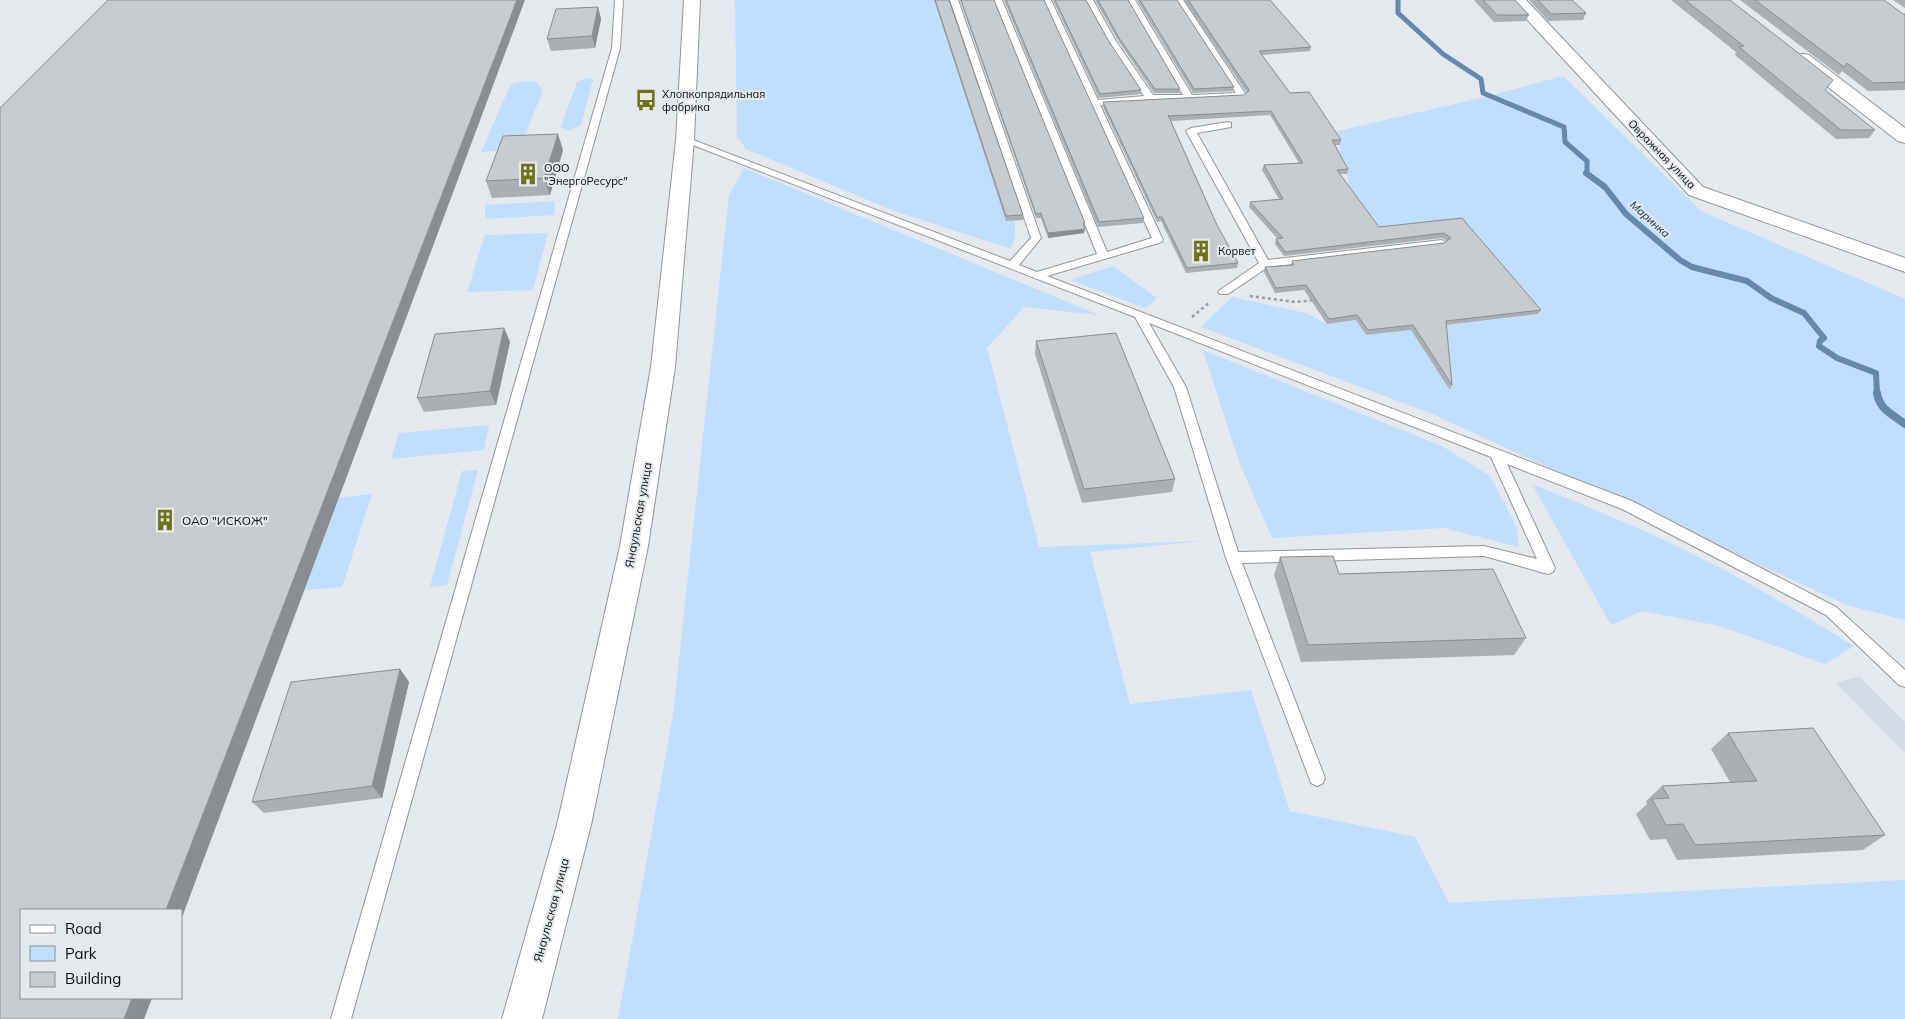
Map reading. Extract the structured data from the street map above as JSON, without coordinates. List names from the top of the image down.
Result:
{
  "streets": {
    "main road": ["Овражная улица", "Янаульская улица"]
  },
  "water": ["Маринка"],
  "places": {
    "bus stop": ["Хлопкопрядильная фабрика"],
    "building": ["ООО \"ЭнергоРесурс\"", "Корвет", "ОАО \"ИСКОЖ\""]
  },
  "legend": ["Road", "Park", "Building"]
}
